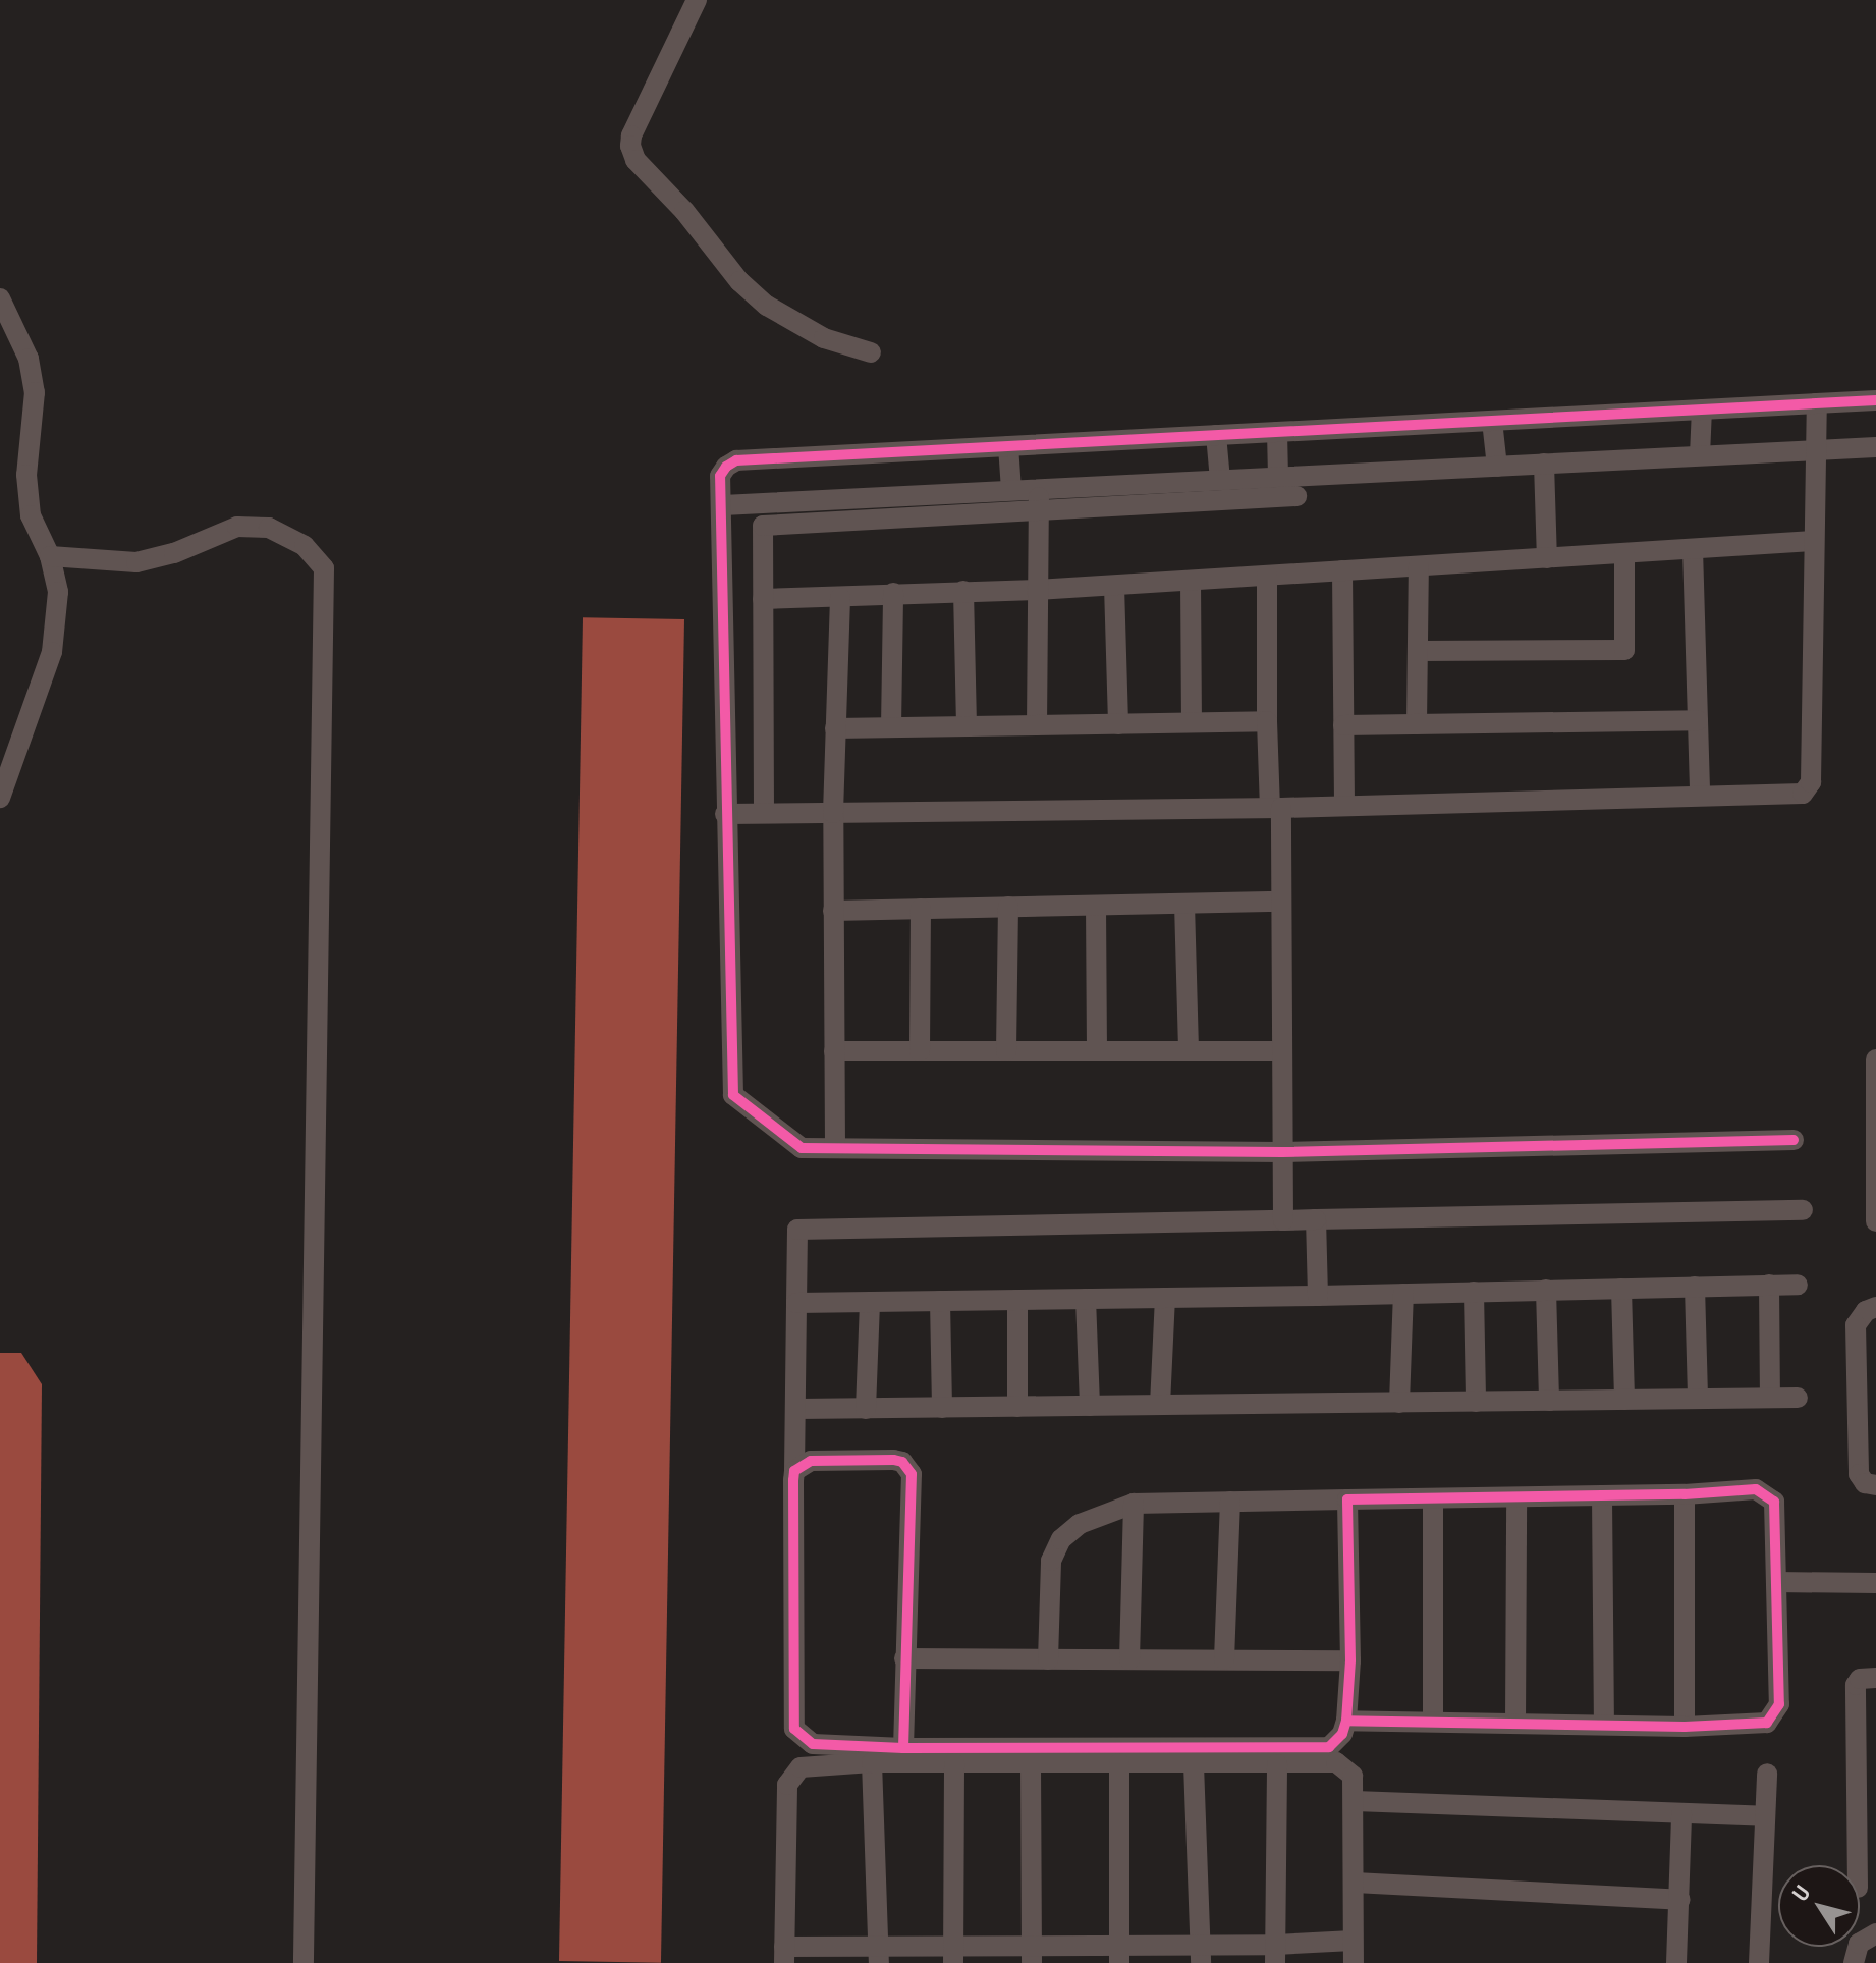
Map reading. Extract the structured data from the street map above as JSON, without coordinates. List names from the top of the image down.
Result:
{
  "north": "top left"
}
